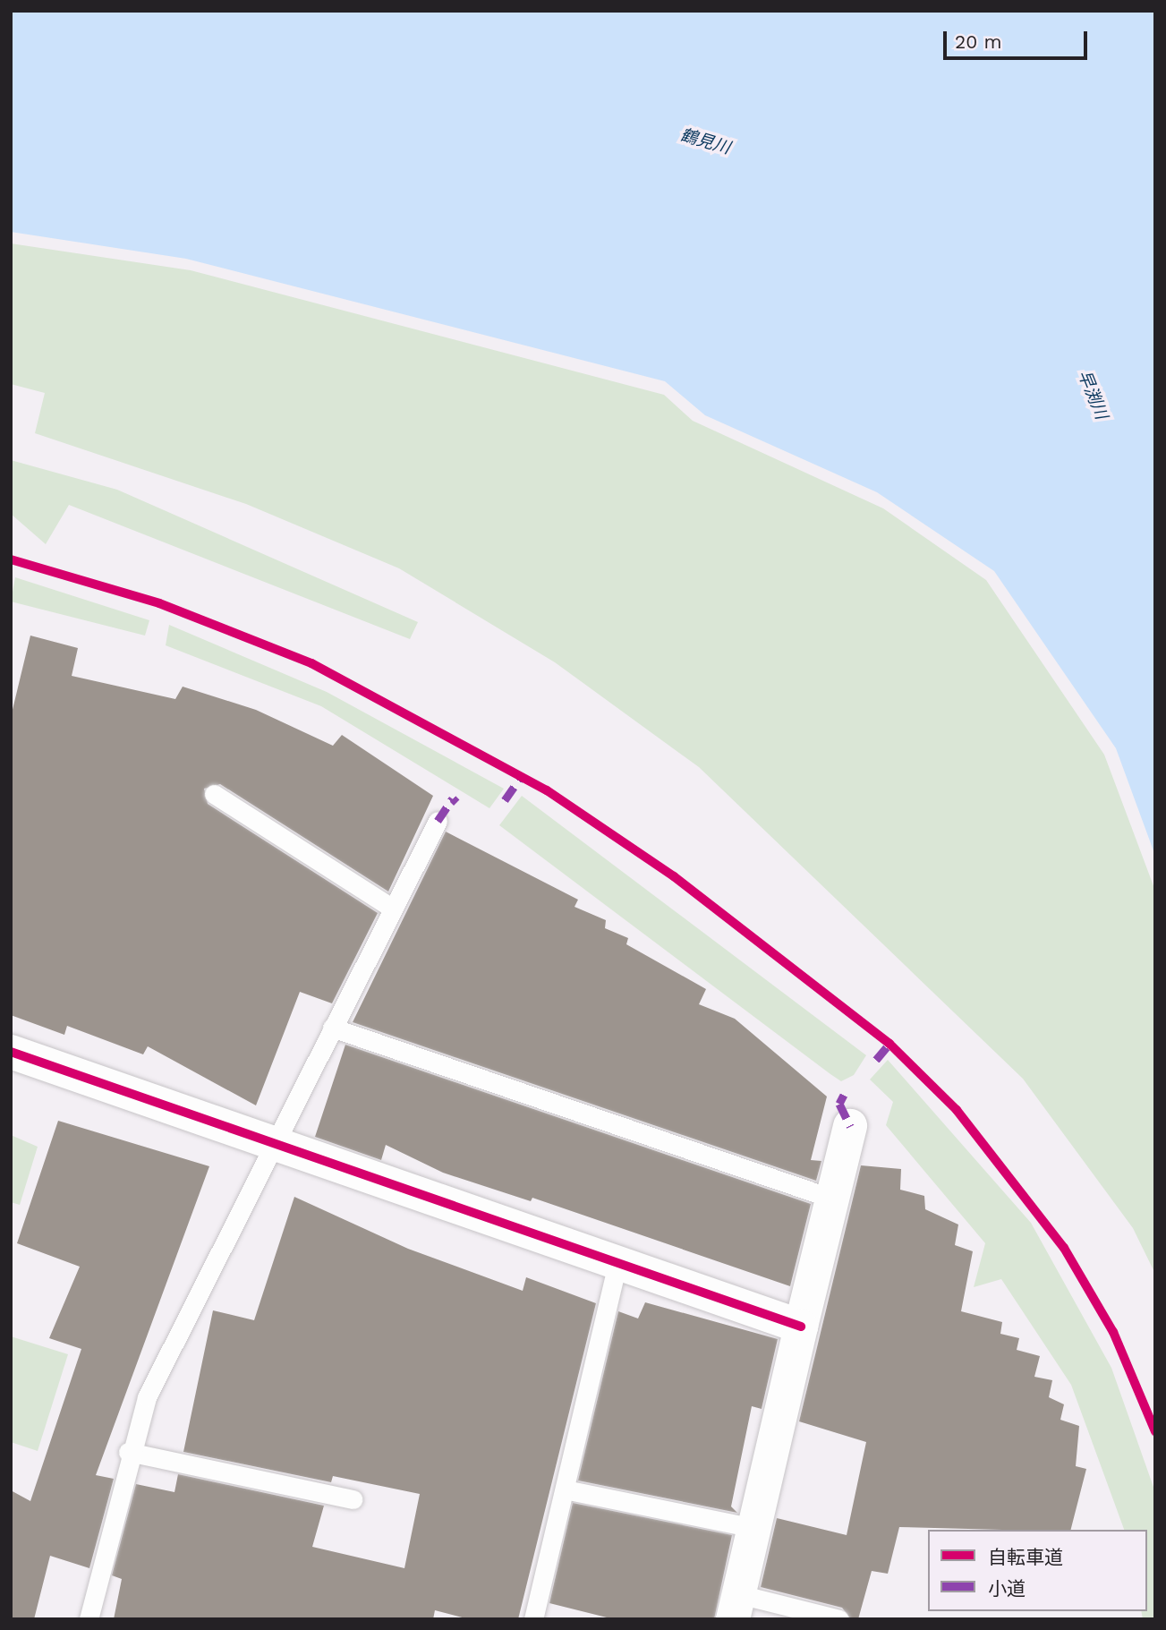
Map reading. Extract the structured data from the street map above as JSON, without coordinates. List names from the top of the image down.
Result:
{
  "water": ["鶴見川", "早渕川"],
  "legend": ["自転車道", "小道"],
  "scale_bar": "20 m"
}
